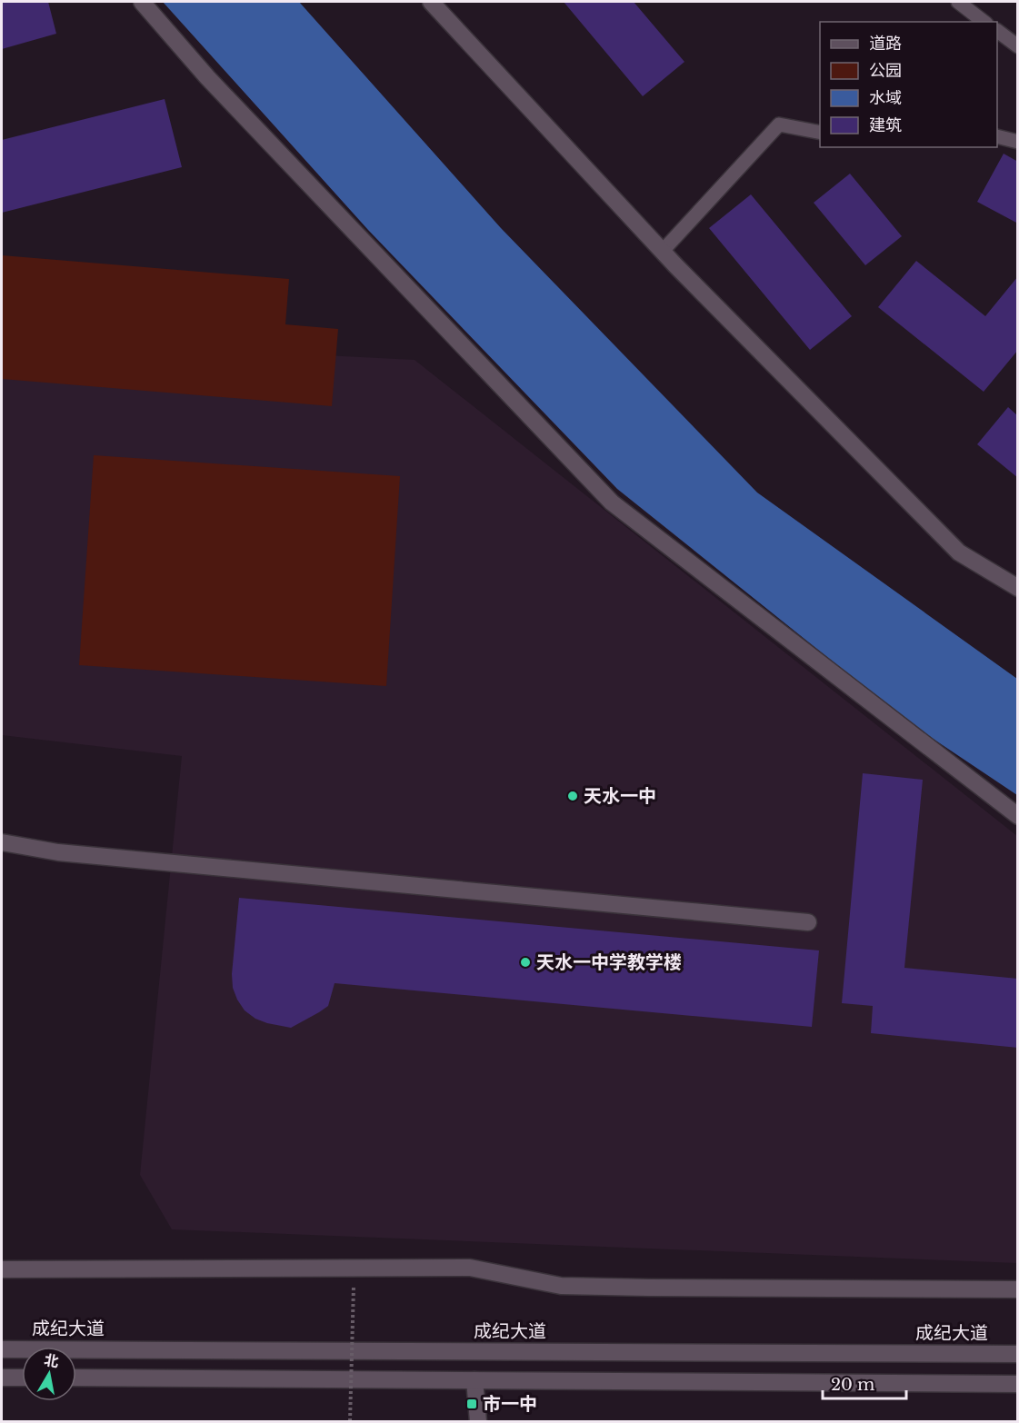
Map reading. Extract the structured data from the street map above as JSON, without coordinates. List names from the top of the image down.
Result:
{
  "streets": {
    "street": ["成纪大道"]
  },
  "places": {
    "other": ["天水一中", "天水一中学教学楼"],
    "transit": ["市一中"]
  },
  "legend": [
    "道路",
    "公园",
    "水域",
    "建筑"
  ],
  "scale_bar": "20 m",
  "north": "top"
}
